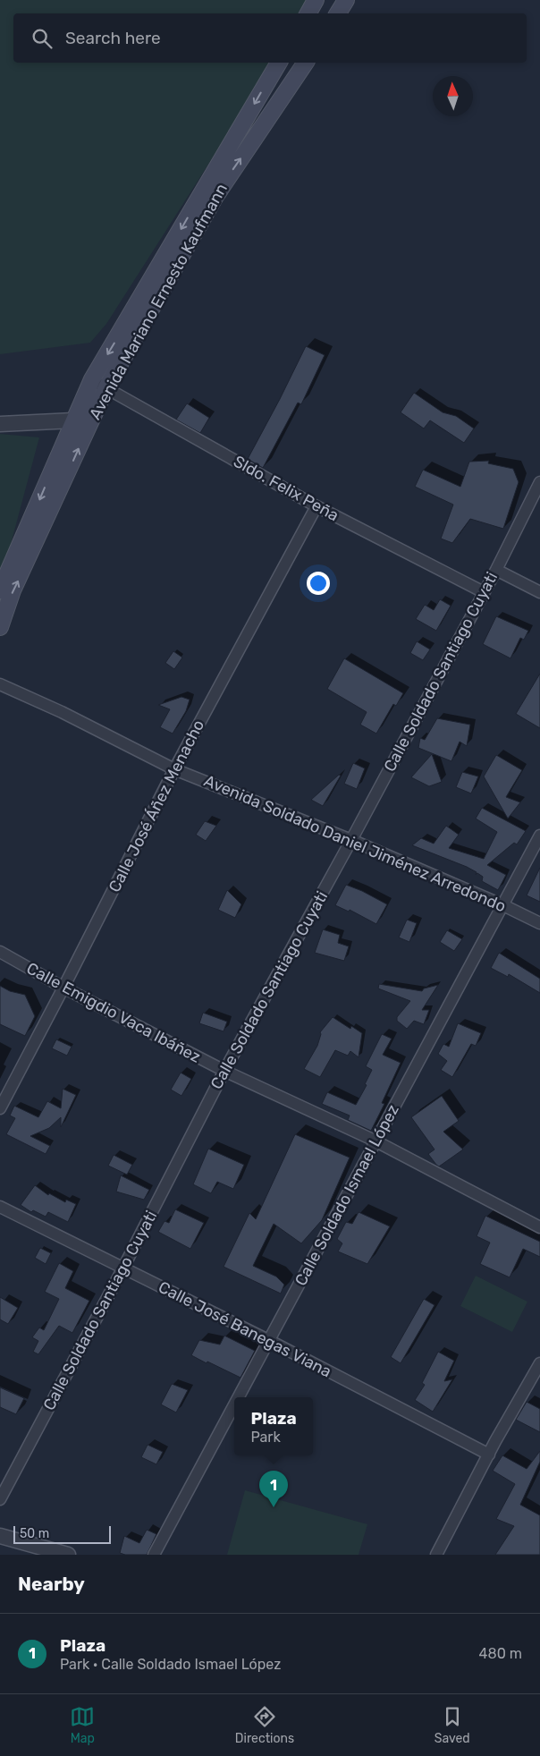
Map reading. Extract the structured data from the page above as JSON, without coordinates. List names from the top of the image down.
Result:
{
  "streets": {
    "main road": ["Avenida Mariano Ernesto Kaufmann"],
    "street": [
      "Sldo. Felix Peña",
      "Calle Soldado Santiago Cuyati",
      "Calle José Áñez Menacho",
      "Avenida Soldado Daniel Jiménez Arredondo",
      "Calle Emigdio Vaca Ibáñez",
      "Calle Soldado Ismael López",
      "Calle José Banegas Viana"
    ]
  },
  "crossings": [
    ["Avenida Mariano Ernesto Kaufmann", "Sldo. Felix Peña"],
    ["Sldo. Felix Peña", "Calle Soldado Santiago Cuyati"],
    ["Sldo. Felix Peña", "Calle José Áñez Menacho"],
    ["Calle Soldado Santiago Cuyati", "Avenida Soldado Daniel Jiménez Arredondo"],
    ["Calle Soldado Santiago Cuyati", "Calle Emigdio Vaca Ibáñez"],
    ["Calle Soldado Santiago Cuyati", "Calle José Banegas Viana"],
    ["Calle José Áñez Menacho", "Avenida Soldado Daniel Jiménez Arredondo"],
    ["Calle José Áñez Menacho", "Calle Emigdio Vaca Ibáñez"],
    ["Avenida Soldado Daniel Jiménez Arredondo", "Calle Soldado Ismael López"],
    ["Calle Emigdio Vaca Ibáñez", "Calle Soldado Ismael López"],
    ["Calle Soldado Ismael López", "Calle José Banegas Viana"]
  ],
  "scale_bar": "50 m",
  "north": "top",
  "page": {
    "search": "Search here",
    "popup": ["Plaza", "Park"],
    "pins": "1",
    "scale": "50 m",
    "heading": "Nearby",
    "list": [
      {
        "mark": "1",
        "name": "Plaza",
        "note": "Park · Calle Soldado Ismael López",
        "value": "480 m"
      }
    ],
    "nav": ["Map", "Directions", "Saved"]
  }
}
